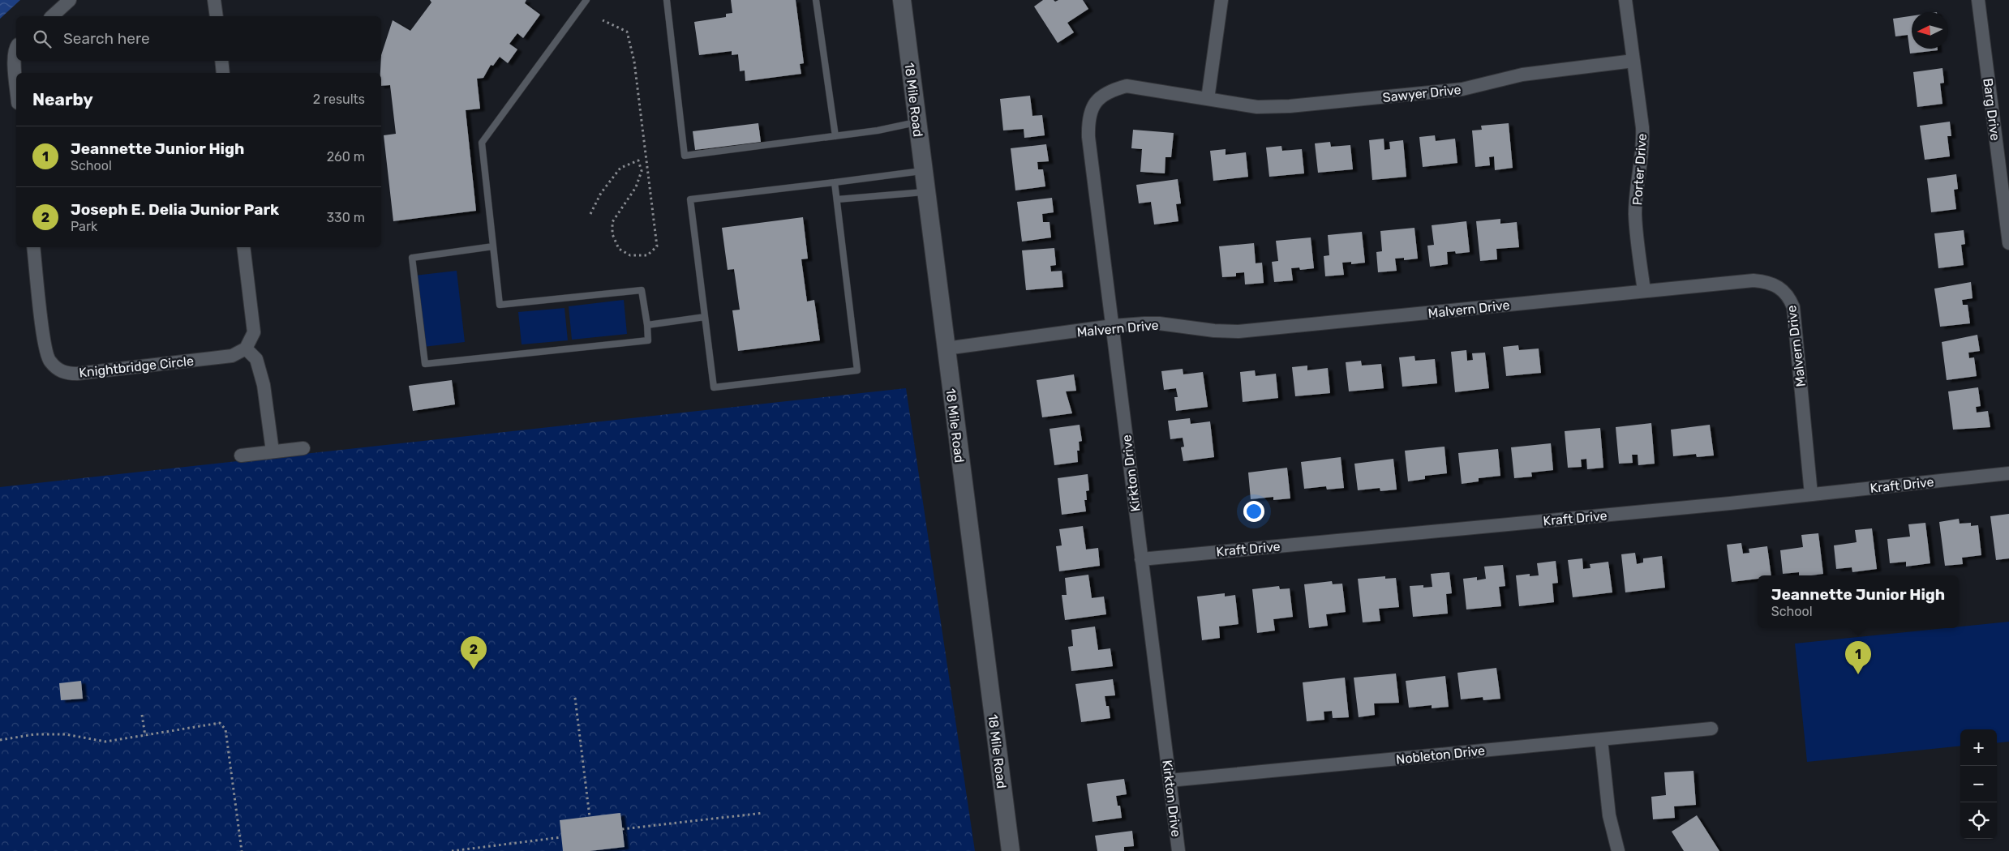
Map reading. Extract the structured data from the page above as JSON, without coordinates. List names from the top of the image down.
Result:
{
  "streets": {
    "main road": ["18 Mile Road"],
    "street": [
      "Sawyer Drive",
      "Barg Drive",
      "Porter Drive",
      "Malvern Drive",
      "Knightbridge Circle",
      "Kirkton Drive",
      "Kraft Drive",
      "Nobleton Drive"
    ]
  },
  "crossings": [
    ["Sawyer Drive", "Porter Drive"],
    ["Sawyer Drive", "Kirkton Drive"],
    ["18 Mile Road", "Malvern Drive"],
    ["Porter Drive", "Malvern Drive"],
    ["Malvern Drive", "Kirkton Drive"],
    ["Malvern Drive", "Kraft Drive"],
    ["Kirkton Drive", "Kraft Drive"],
    ["Kirkton Drive", "Nobleton Drive"]
  ],
  "north": "left",
  "page": {
    "search": "Search here",
    "heading": ["Nearby", "2 results"],
    "list": [
      {
        "mark": "1",
        "name": "Jeannette Junior High",
        "note": "School",
        "value": "260 m"
      },
      {
        "mark": "2",
        "name": "Joseph E. Delia Junior Park",
        "note": "Park",
        "value": "330 m"
      }
    ],
    "popup": ["Jeannette Junior High", "School"],
    "pins": ["2", "1"],
    "map_buttons": ["+", "−"]
  }
}
